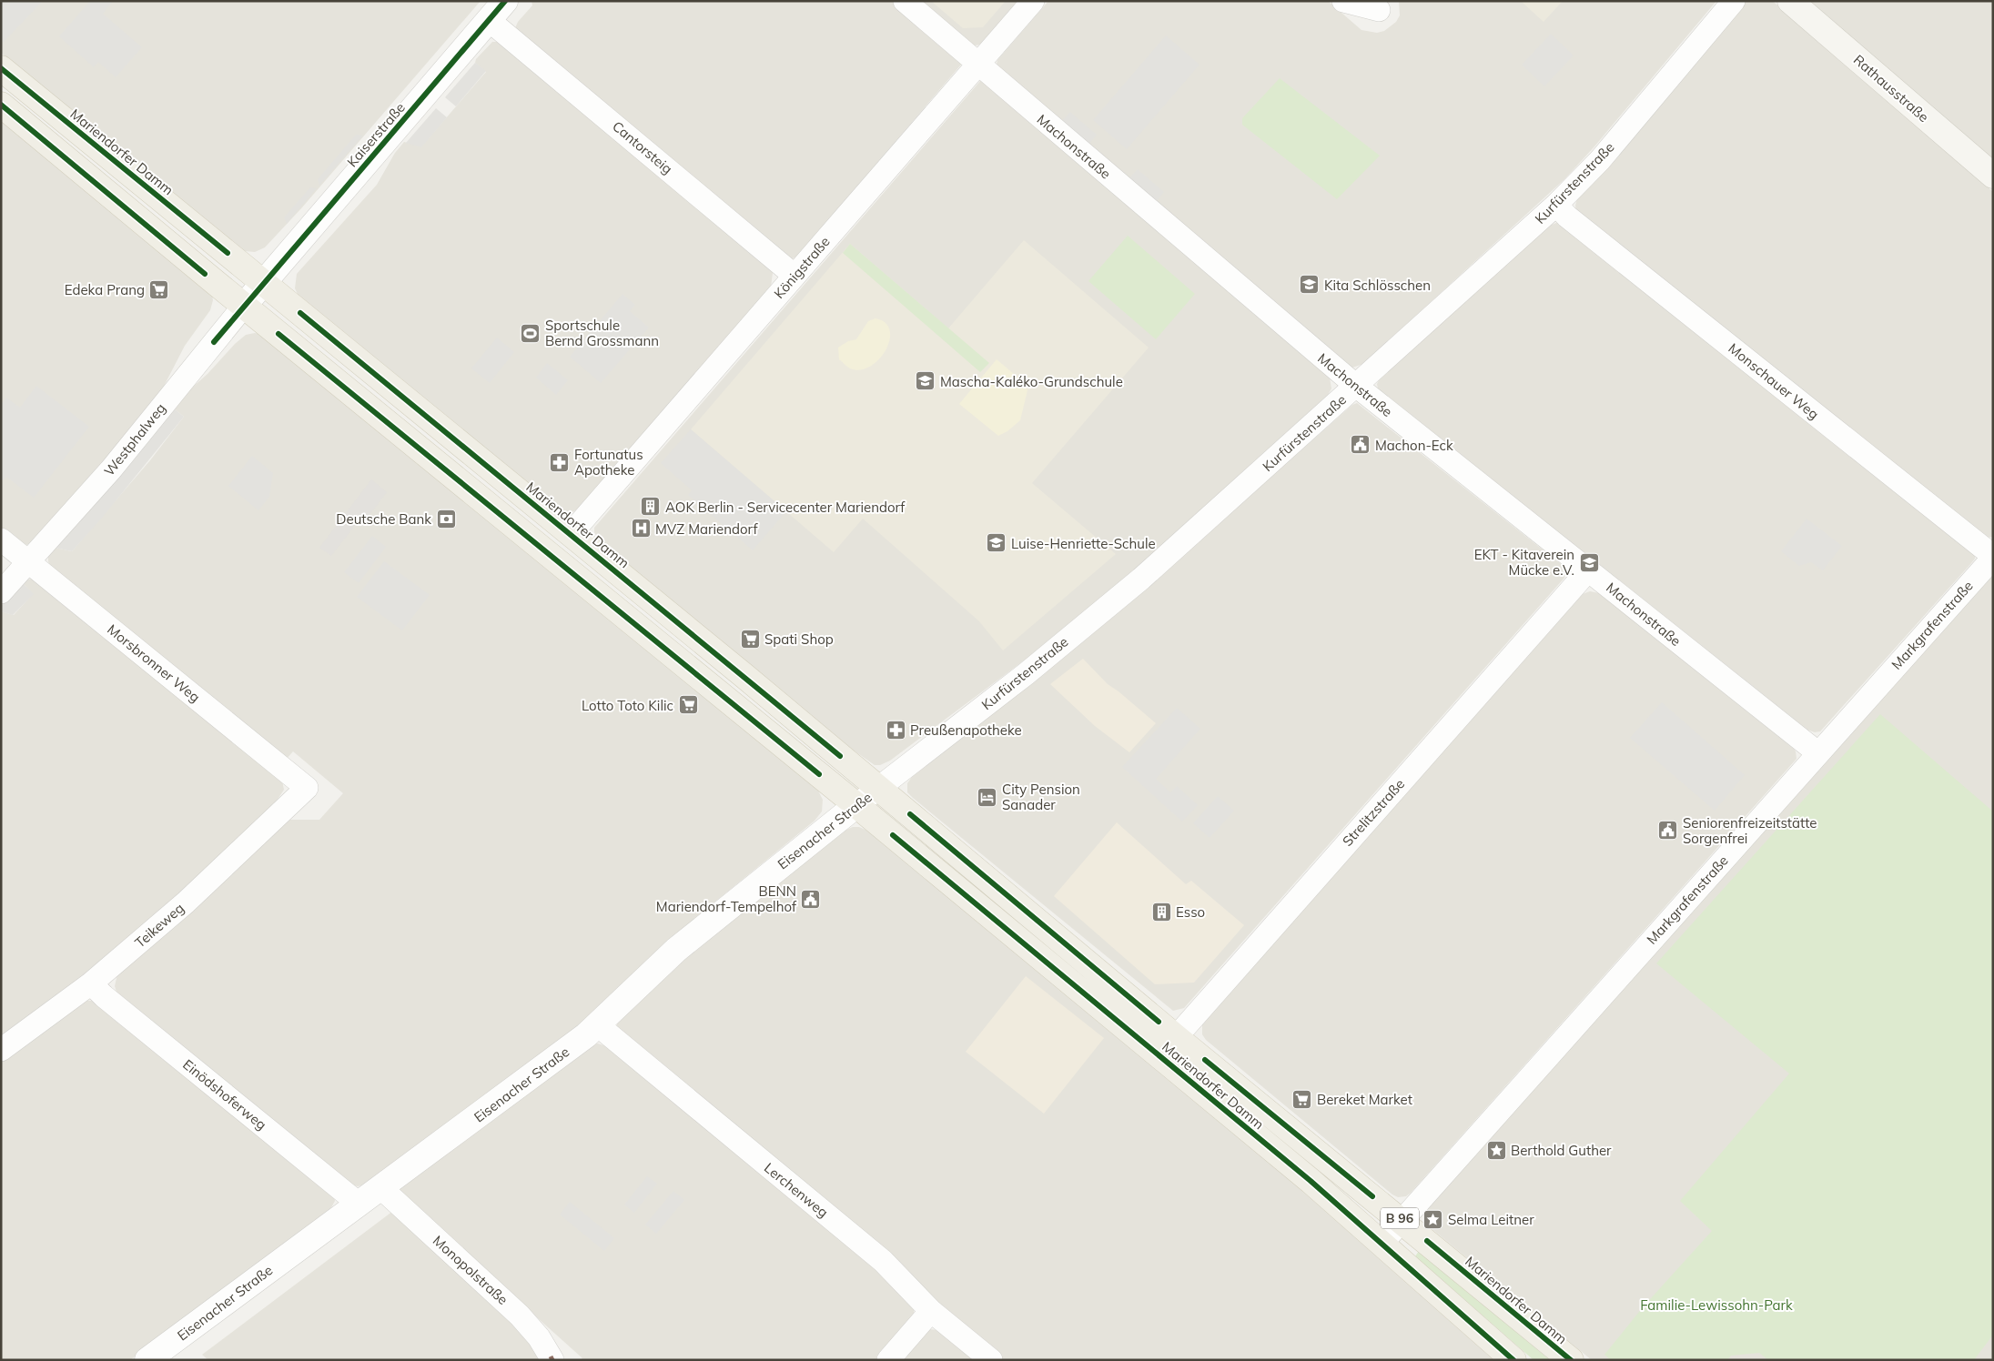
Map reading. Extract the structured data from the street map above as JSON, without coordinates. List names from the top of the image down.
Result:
{
  "streets": {
    "main road": ["Rathausstraße", "Mariendorfer Damm", "B 96"],
    "street": [
      "Kaiserstraße",
      "Machonstraße",
      "Cantorsteig",
      "Kurfürstenstraße",
      "Königstraße",
      "Monschauer Weg",
      "Westphalweg",
      "Markgrafenstraße",
      "Morsbronner Weg",
      "Strelitzstraße",
      "Eisenacher Straße",
      "Teikeweg",
      "Einödshoferweg",
      "Lerchenweg",
      "Monopolstraße"
    ]
  },
  "crossings": [
    ["Kaiserstraße", "Cantorsteig"],
    ["Kaiserstraße", "Mariendorfer Damm"],
    ["Kaiserstraße", "Westphalweg"],
    ["Machonstraße", "Kurfürstenstraße"],
    ["Machonstraße", "Königstraße"],
    ["Machonstraße", "Markgrafenstraße"],
    ["Machonstraße", "Strelitzstraße"],
    ["Cantorsteig", "Königstraße"],
    ["Mariendorfer Damm", "Kurfürstenstraße"],
    ["Mariendorfer Damm", "Königstraße"],
    ["Mariendorfer Damm", "Westphalweg"],
    ["Mariendorfer Damm", "Markgrafenstraße"],
    ["Mariendorfer Damm", "Strelitzstraße"],
    ["Mariendorfer Damm", "Eisenacher Straße"],
    ["Kurfürstenstraße", "Monschauer Weg"],
    ["Kurfürstenstraße", "Eisenacher Straße"],
    ["Monschauer Weg", "Markgrafenstraße"],
    ["Westphalweg", "Morsbronner Weg"],
    ["Morsbronner Weg", "Teikeweg"],
    ["Eisenacher Straße", "Einödshoferweg"],
    ["Eisenacher Straße", "Lerchenweg"],
    ["Eisenacher Straße", "Monopolstraße"],
    ["Teikeweg", "Einödshoferweg"]
  ],
  "parks": ["Familie-Lewissohn-Park"],
  "places": {
    "school or university": [
      "Kita Schlösschen",
      "Mascha-Kaléko-Grundschule",
      "Luise-Henriette-Schule",
      "EKT - Kitaverein Mücke e.V."
    ],
    "supermarket": [
      "Edeka Prang",
      "Spati Shop",
      "Lotto Toto Kilic",
      "Bereket Market"
    ],
    "sports": ["Sportschule Bernd Grossmann"],
    "public building": ["Machon-Eck", "Seniorenfreizeitstätte Sorgenfrei", "BENN Mariendorf-Tempelhof"],
    "pharmacy": ["Fortunatus Apotheke", "Preußenapotheke"],
    "building": ["AOK Berlin - Servicecenter Mariendorf", "Esso"],
    "bank": ["Deutsche Bank"],
    "hospital": ["MVZ Mariendorf"],
    "hotel": ["City Pension Sanader"],
    "place": ["Berthold Guther", "Selma Leitner"]
  }
}
